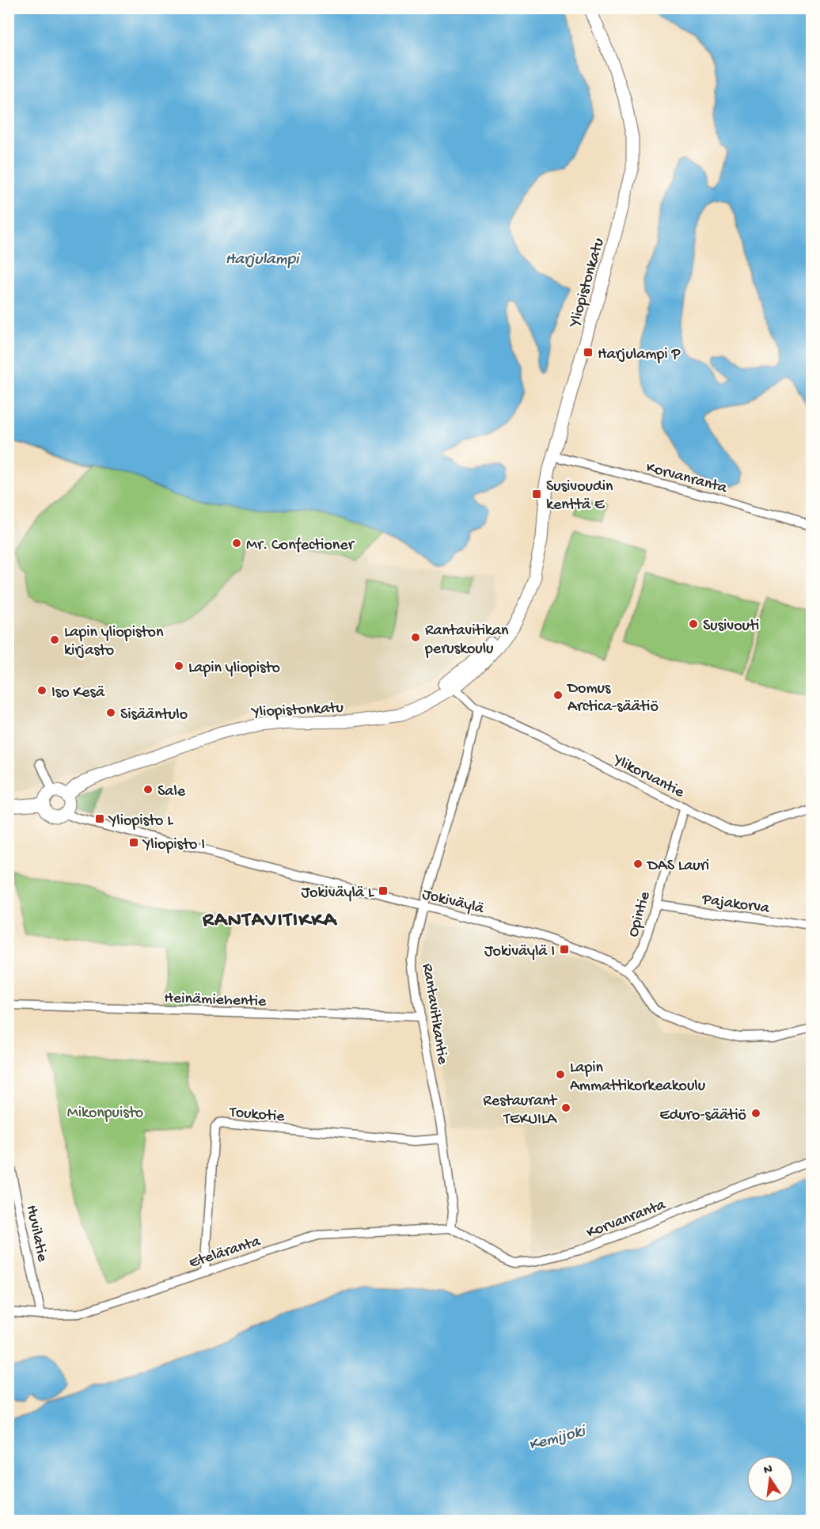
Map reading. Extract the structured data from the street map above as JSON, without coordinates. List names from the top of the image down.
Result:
{
  "streets": {
    "street": [
      "Yliopistonkatu",
      "Korvanranta",
      "Ylikorvantie",
      "Jokiväylä",
      "Pajakorva",
      "Opintie",
      "Heinämiehentie",
      "Rantavitikantie",
      "Toukotie",
      "Huvilatie",
      "Eteläranta"
    ]
  },
  "crossings": [
    ["Yliopistonkatu", "Korvanranta"],
    ["Yliopistonkatu", "Jokiväylä"],
    ["Korvanranta", "Rantavitikantie"],
    ["Korvanranta", "Eteläranta"],
    ["Ylikorvantie", "Opintie"],
    ["Ylikorvantie", "Rantavitikantie"],
    ["Jokiväylä", "Opintie"],
    ["Jokiväylä", "Rantavitikantie"],
    ["Pajakorva", "Opintie"],
    ["Heinämiehentie", "Rantavitikantie"],
    ["Rantavitikantie", "Toukotie"],
    ["Rantavitikantie", "Eteläranta"],
    ["Toukotie", "Eteläranta"],
    ["Huvilatie", "Eteläranta"]
  ],
  "districts": ["RANTAVITIKKA"],
  "water": ["Harjulampi", "Kemijoki"],
  "parks": ["Mikonpuisto"],
  "places": {
    "transit": [
      "Harjulampi P",
      "Susivoudin kenttä E",
      "Yliopisto L",
      "Yliopisto I",
      "Jokiväylä L",
      "Jokiväylä I"
    ],
    "other": [
      "Mr. Confectioner",
      "Susivouti",
      "Rantavitikan peruskoulu",
      "Lapin yliopiston kirjasto",
      "Lapin yliopisto",
      "Iso Kesä",
      "Domus Arctica-säätiö",
      "Sisääntulo",
      "Sale",
      "DAS Lauri",
      "Lapin Ammattikorkeakoulu",
      "Restaurant TEKUILA",
      "Eduro-säätiö"
    ]
  },
  "north": "top"
}
